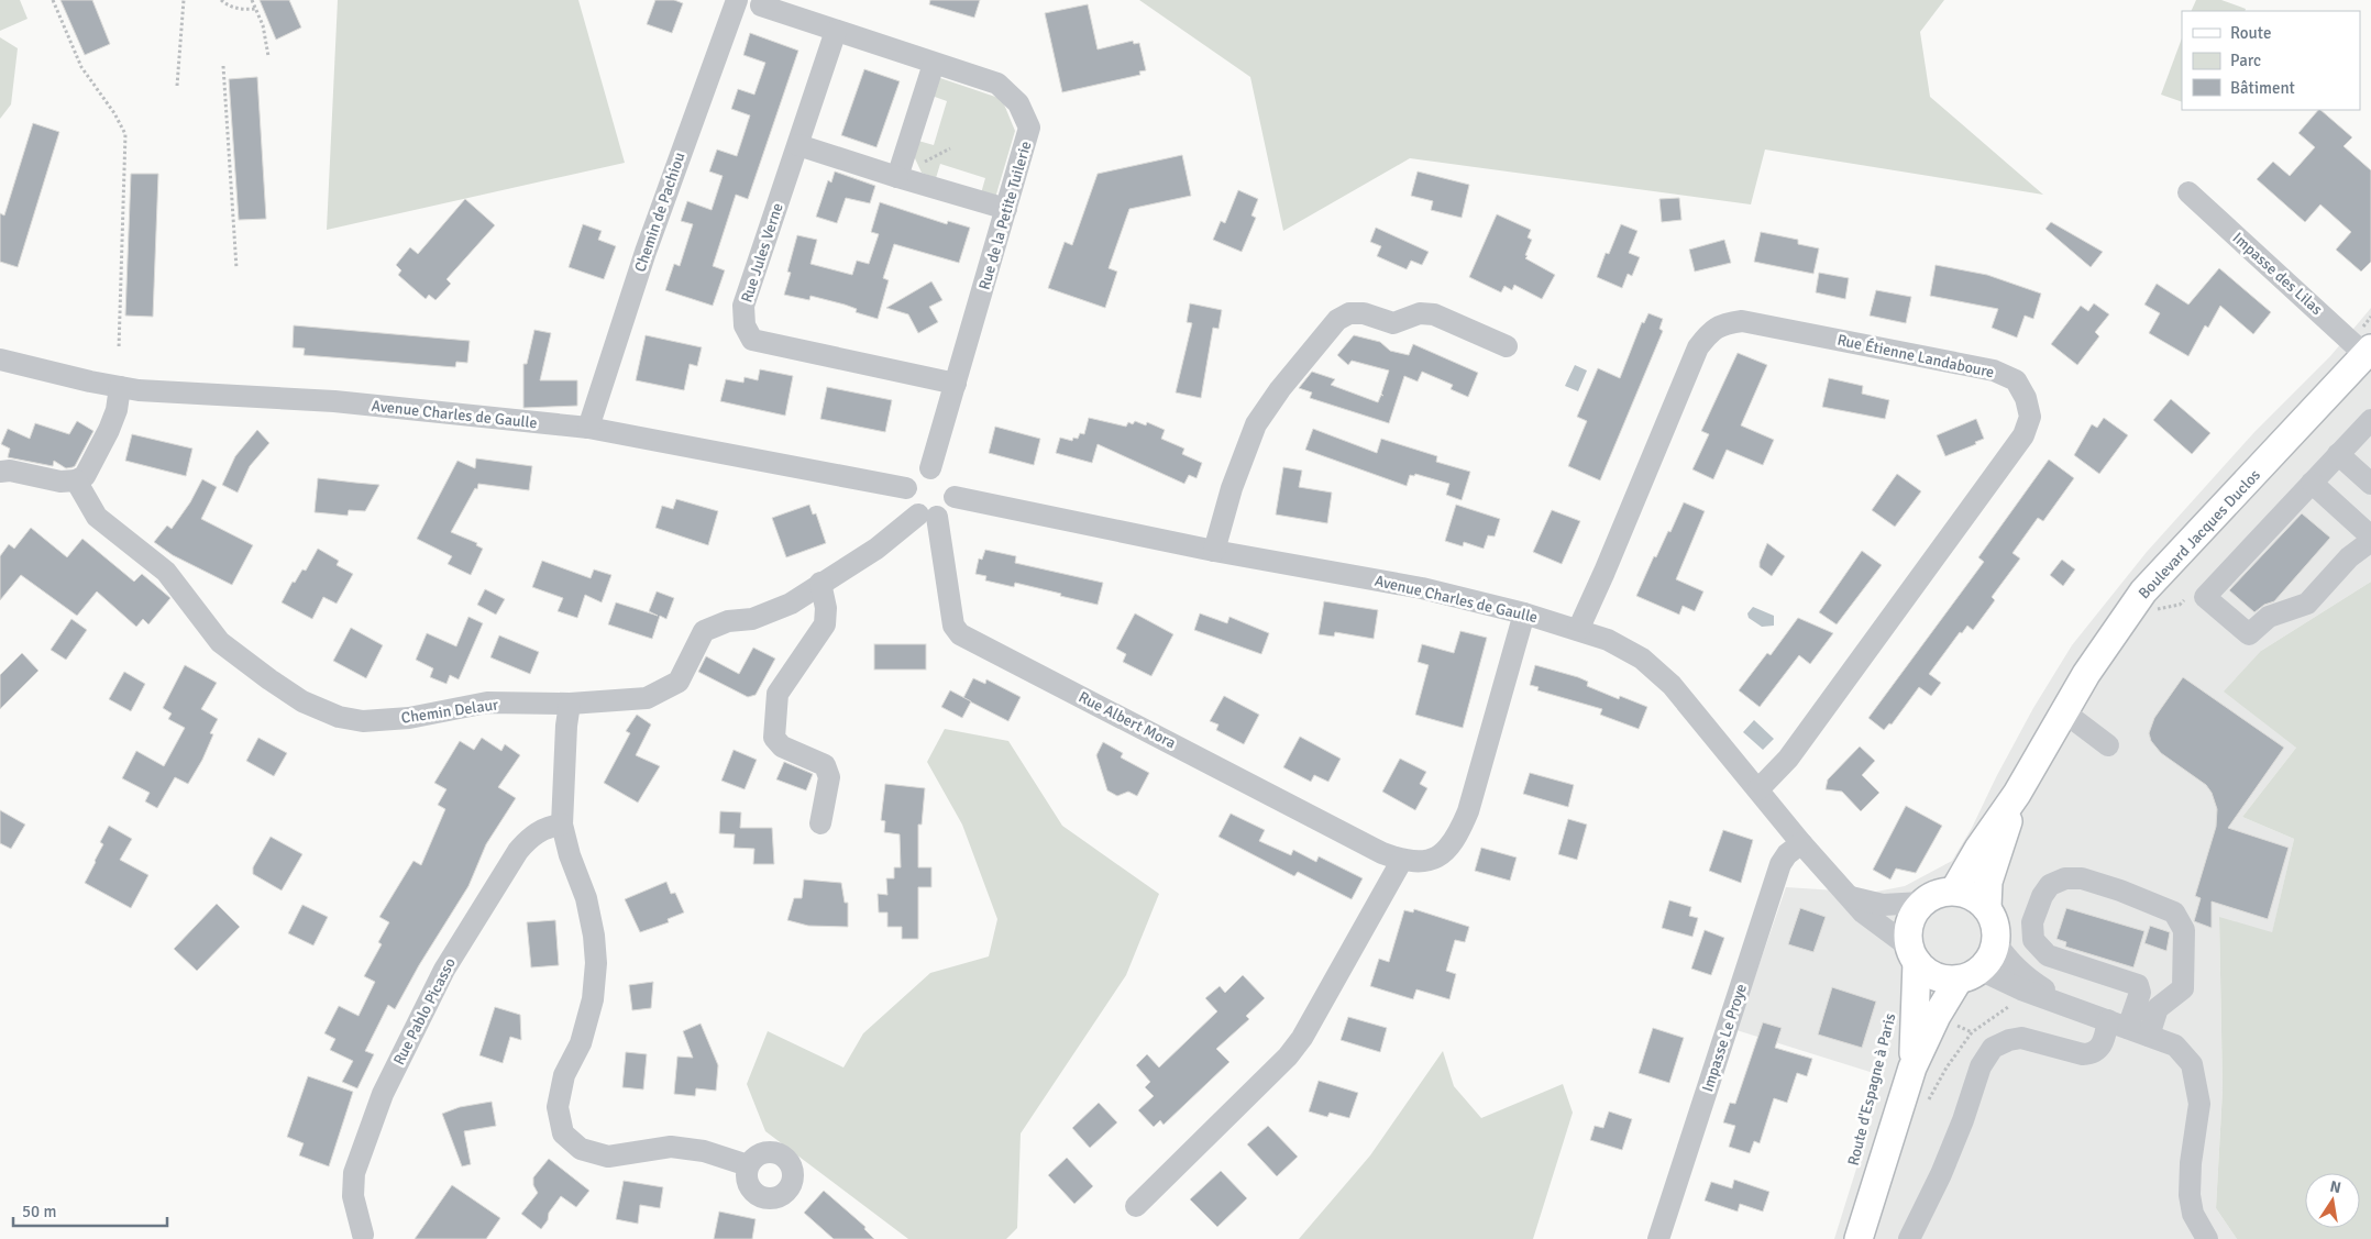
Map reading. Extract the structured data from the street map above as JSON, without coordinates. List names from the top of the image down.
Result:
{
  "streets": {
    "main road": ["Boulevard Jacques Duclos"],
    "street": [
      "Chemin de Pachiou",
      "Rue de la Petite Tuilerie",
      "Rue Jules Verne",
      "Impasse des Lilas",
      "Rue Étienne Landaboure",
      "Avenue Charles de Gaulle",
      "Chemin Delaur",
      "Rue Albert Mora",
      "Rue Pablo Picasso",
      "Impasse Le Proye"
    ]
  },
  "crossings": [
    ["Chemin de Pachiou", "Avenue Charles de Gaulle"],
    ["Rue de la Petite Tuilerie", "Rue Jules Verne"],
    ["Rue de la Petite Tuilerie", "Avenue Charles de Gaulle"],
    ["Rue de la Petite Tuilerie", "Chemin Delaur"],
    ["Rue de la Petite Tuilerie", "Rue Albert Mora"],
    ["Impasse des Lilas", "Boulevard Jacques Duclos"],
    ["Rue Étienne Landaboure", "Avenue Charles de Gaulle"],
    ["Avenue Charles de Gaulle", "Boulevard Jacques Duclos"],
    ["Avenue Charles de Gaulle", "Chemin Delaur"],
    ["Avenue Charles de Gaulle", "Rue Albert Mora"],
    ["Avenue Charles de Gaulle", "Impasse Le Proye"],
    ["Chemin Delaur", "Rue Albert Mora"]
  ],
  "legend": ["Route", "Parc", "Bâtiment"],
  "scale_bar": "50 m",
  "north": "top"
}
